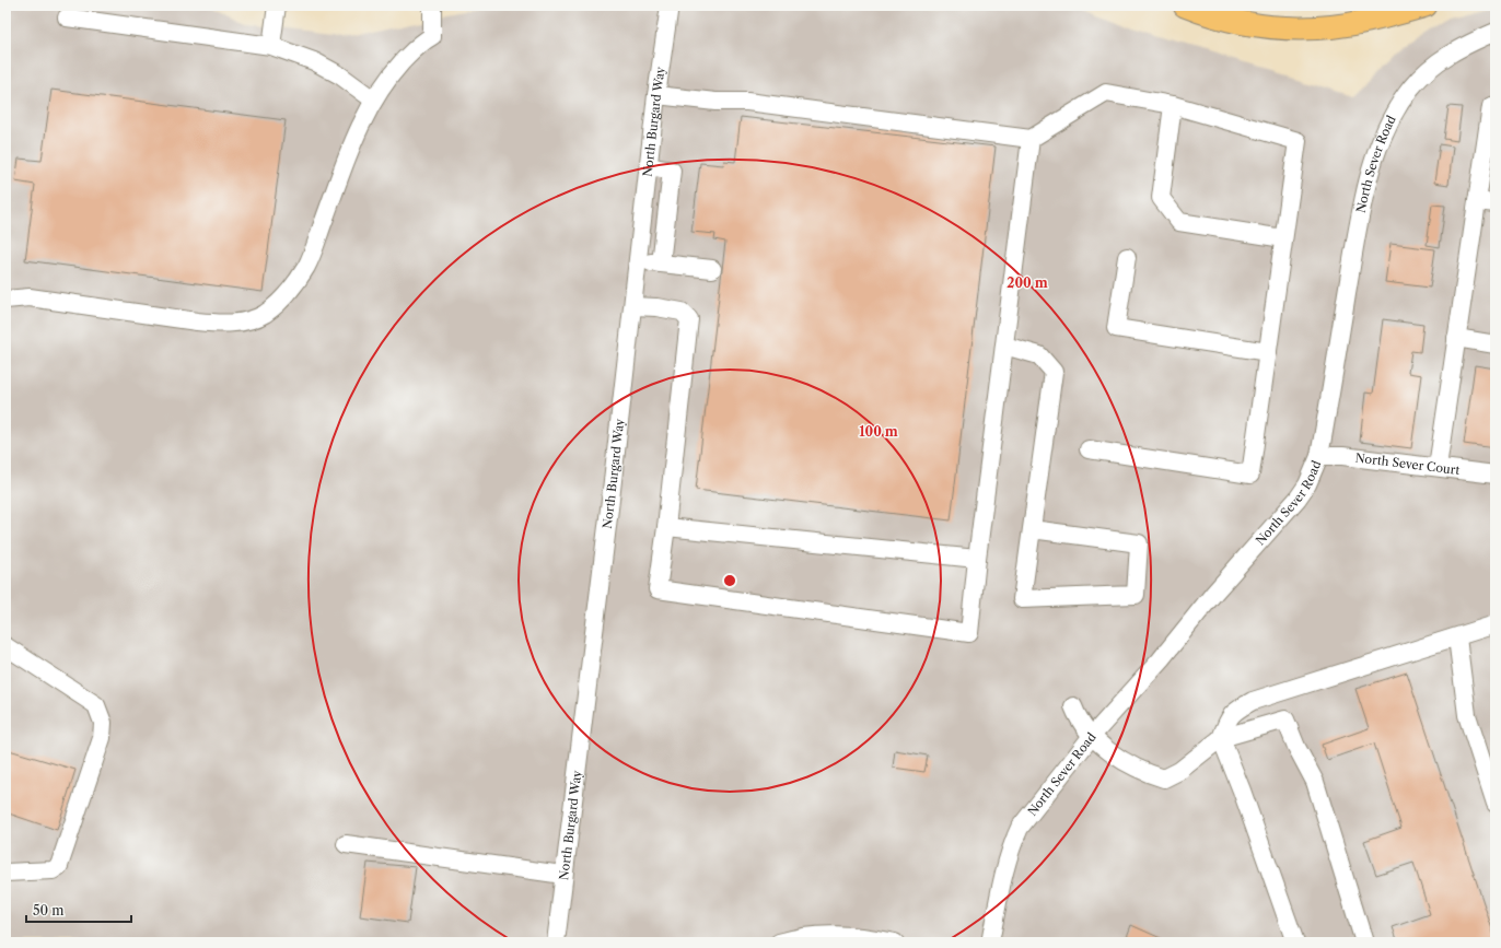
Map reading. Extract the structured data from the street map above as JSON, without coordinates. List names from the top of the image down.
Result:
{
  "streets": {
    "street": ["North Burgard Way", "North Sever Road", "North Sever Court"]
  },
  "crossings": [
    ["North Sever Road", "North Sever Court"]
  ],
  "scale_bar": "50 m",
  "rings": ["200 m", "100 m"]
}
